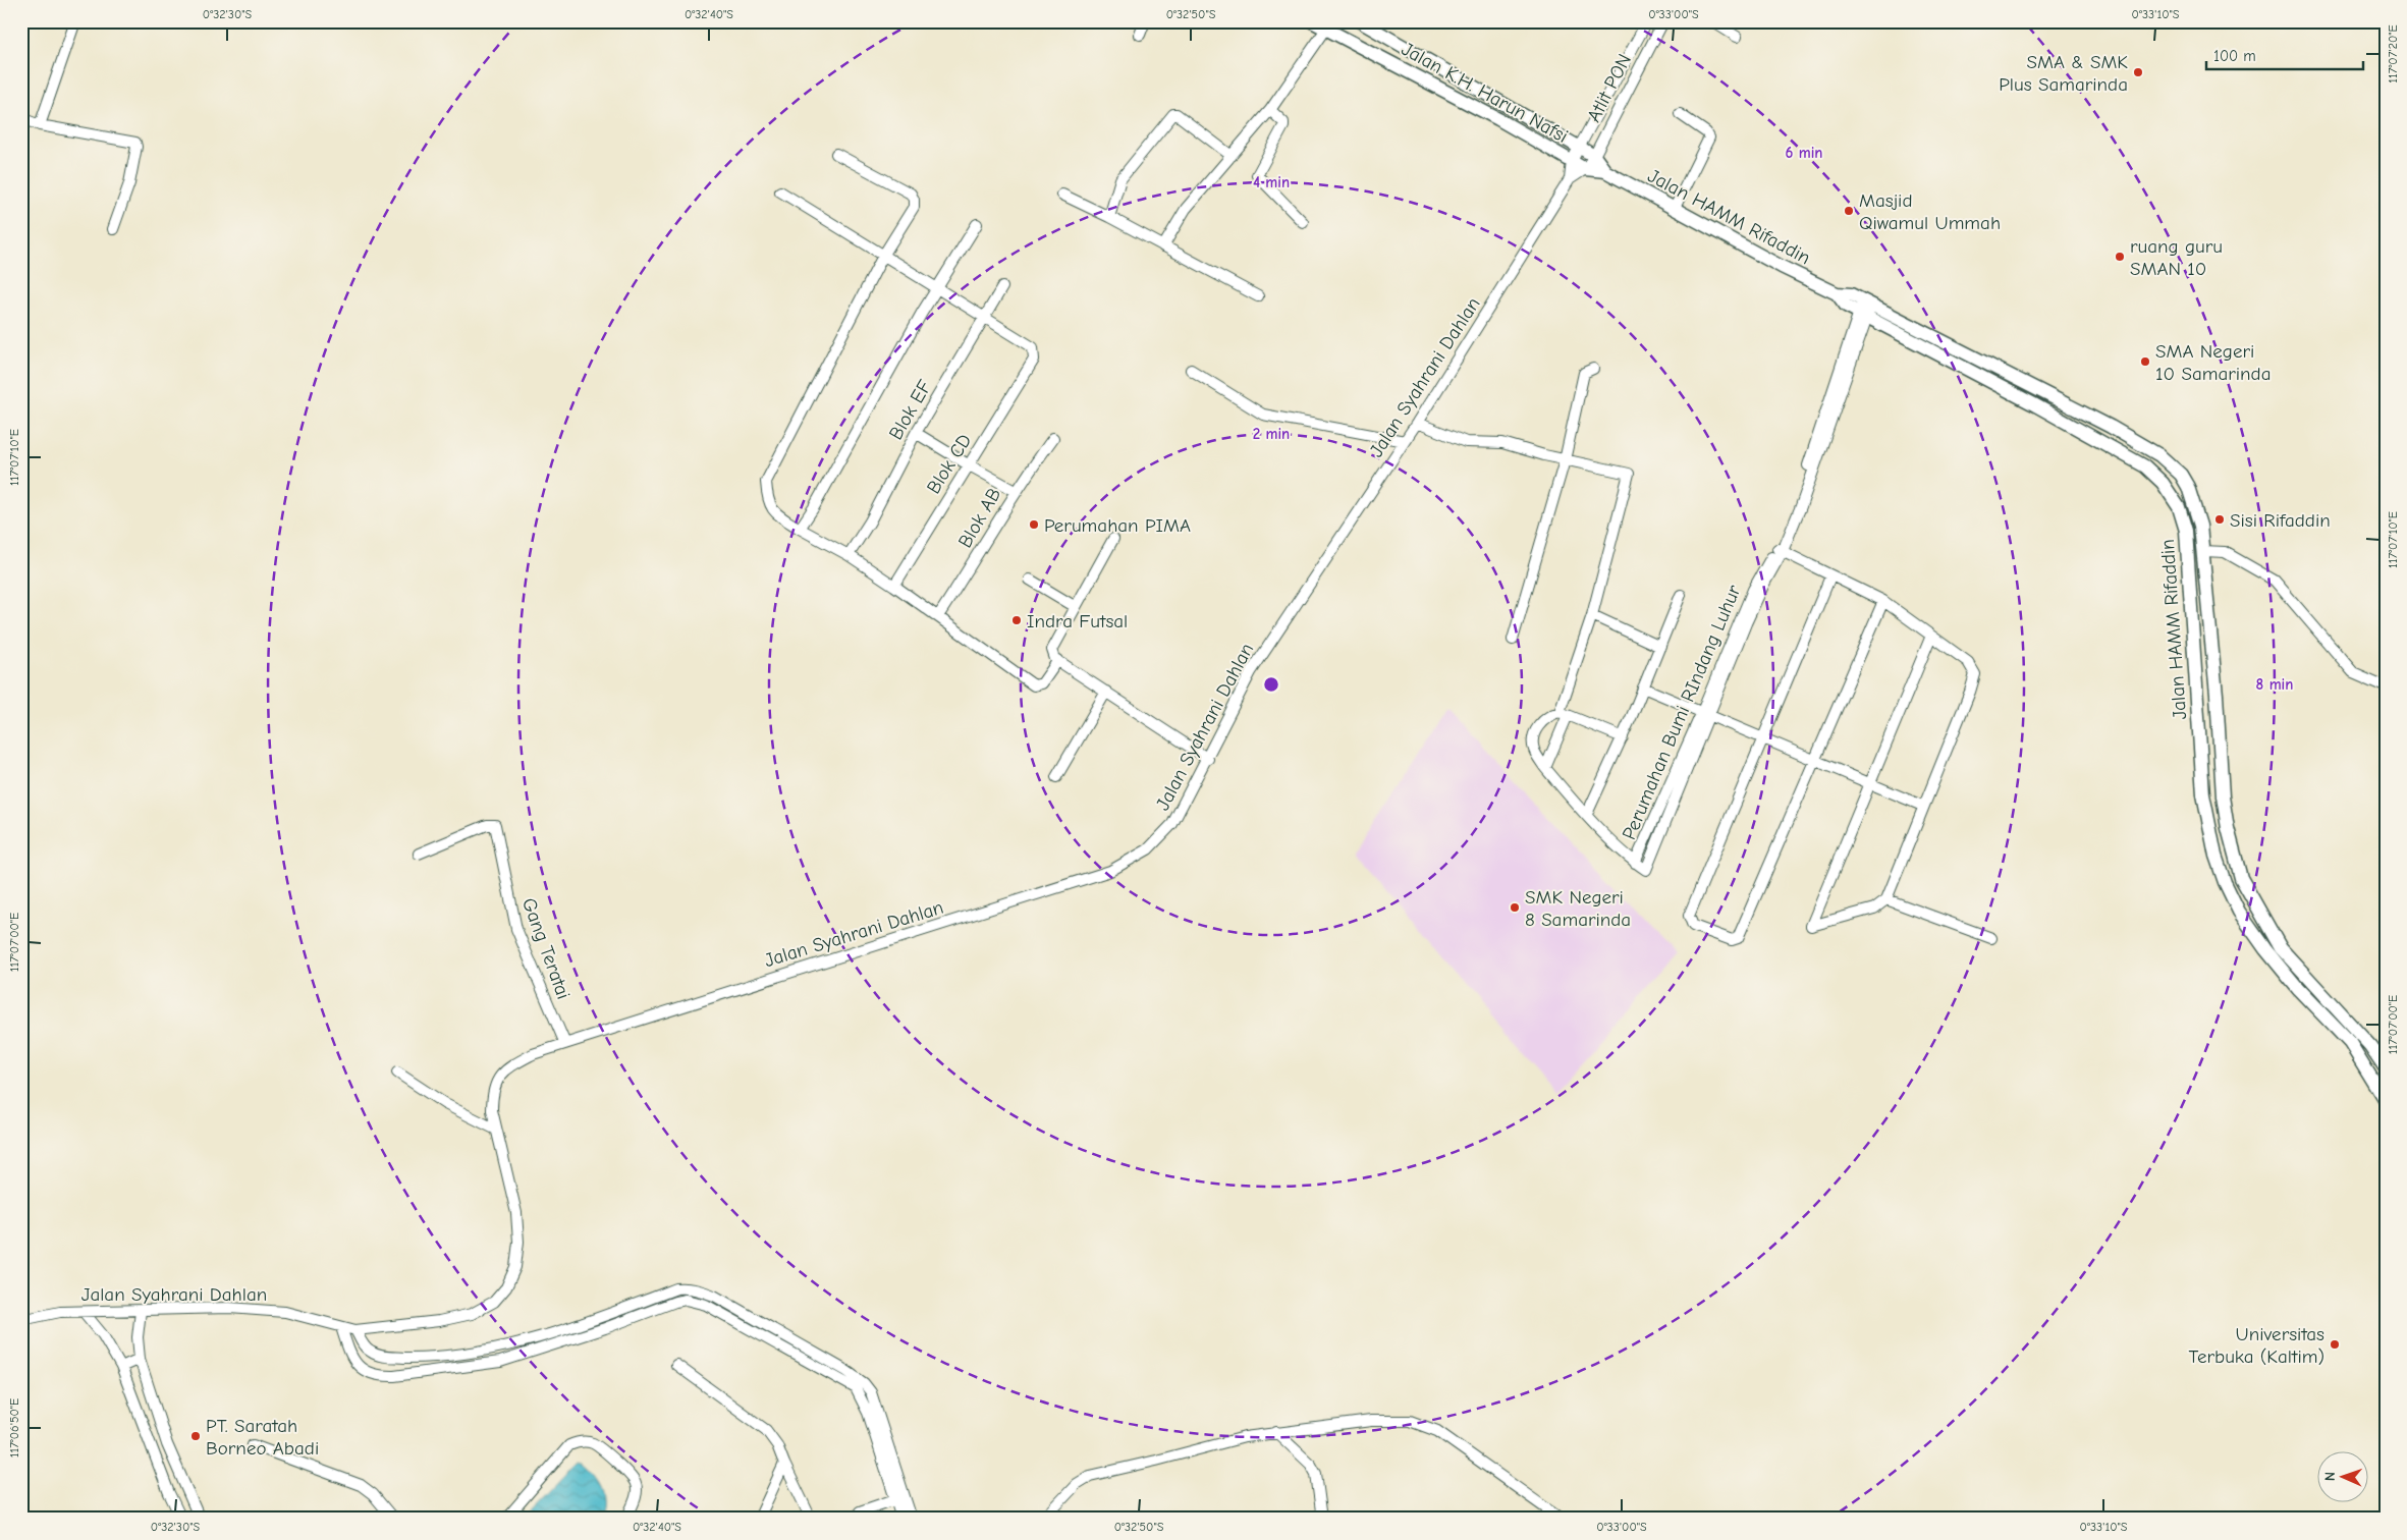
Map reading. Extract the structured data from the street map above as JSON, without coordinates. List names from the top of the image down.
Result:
{
  "streets": {
    "main road": ["Jalan K.H. Harun Nafsi", "Jalan HAMM Rifaddin"],
    "street": [
      "Atlit PON",
      "Jalan Syahrani Dahlan",
      "Blok EF",
      "Blok CD",
      "Blok AB",
      "Perumahan Bumi RIndang Luhur",
      "Gang Teratai"
    ]
  },
  "crossings": [
    ["Atlit PON", "Jalan K.H. Harun Nafsi"],
    ["Atlit PON", "Jalan HAMM Rifaddin"],
    ["Atlit PON", "Jalan Syahrani Dahlan"],
    ["Jalan K.H. Harun Nafsi", "Jalan HAMM Rifaddin"],
    ["Jalan K.H. Harun Nafsi", "Jalan Syahrani Dahlan"],
    ["Jalan HAMM Rifaddin", "Jalan Syahrani Dahlan"],
    ["Jalan HAMM Rifaddin", "Perumahan Bumi RIndang Luhur"],
    ["Jalan Syahrani Dahlan", "Gang Teratai"],
    ["Blok EF", "Blok CD"]
  ],
  "places": [
    "SMA & SMK Plus Samarinda",
    "Masjid Qiwamul Ummah",
    "ruang guru SMAN 10",
    "SMA Negeri 10 Samarinda",
    "Sisi Rifaddin",
    "Perumahan PIMA",
    "Indra Futsal",
    "SMK Negeri 8 Samarinda",
    "Universitas Terbuka (Kaltim)",
    "PT. Saratah Borneo Abadi"
  ],
  "scale_bar": "100 m",
  "north": "left",
  "coordinates": [
    "0°32'30\"S",
    "0°32'40\"S",
    "0°32'50\"S",
    "0°33'00\"S",
    "0°33'10\"S",
    "117°07'20\"E",
    "117°07'10\"E",
    "117°07'00\"E",
    "117°06'50\"E"
  ],
  "rings": [
    "6 min",
    "4 min",
    "2 min",
    "8 min"
  ]
}
